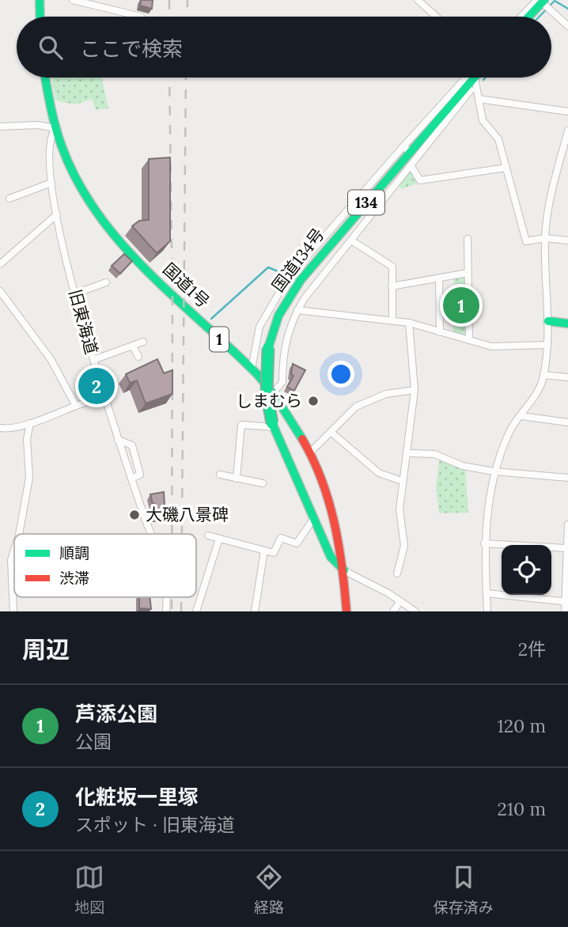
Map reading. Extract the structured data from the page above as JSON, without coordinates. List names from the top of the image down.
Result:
{
  "streets": {
    "main road": [
      "134",
      "国道134号",
      "国道1号",
      "1"
    ],
    "street": ["旧東海道"]
  },
  "crossings": [
    ["国道134号", "国道1号"],
    ["国道1号", "旧東海道"]
  ],
  "places": ["しまむら", "大磯八景碑"],
  "legend": ["順調", "渋滞"],
  "page": {
    "search": "ここで検索",
    "pins": ["1", "2"],
    "heading": ["周辺", "2件"],
    "list": [
      {
        "mark": "1",
        "name": "芦添公園",
        "note": "公園",
        "value": "120 m"
      },
      {
        "mark": "2",
        "name": "化粧坂一里塚",
        "note": "スポット · 旧東海道",
        "value": "210 m"
      }
    ],
    "nav": ["地図", "経路", "保存済み"]
  }
}
